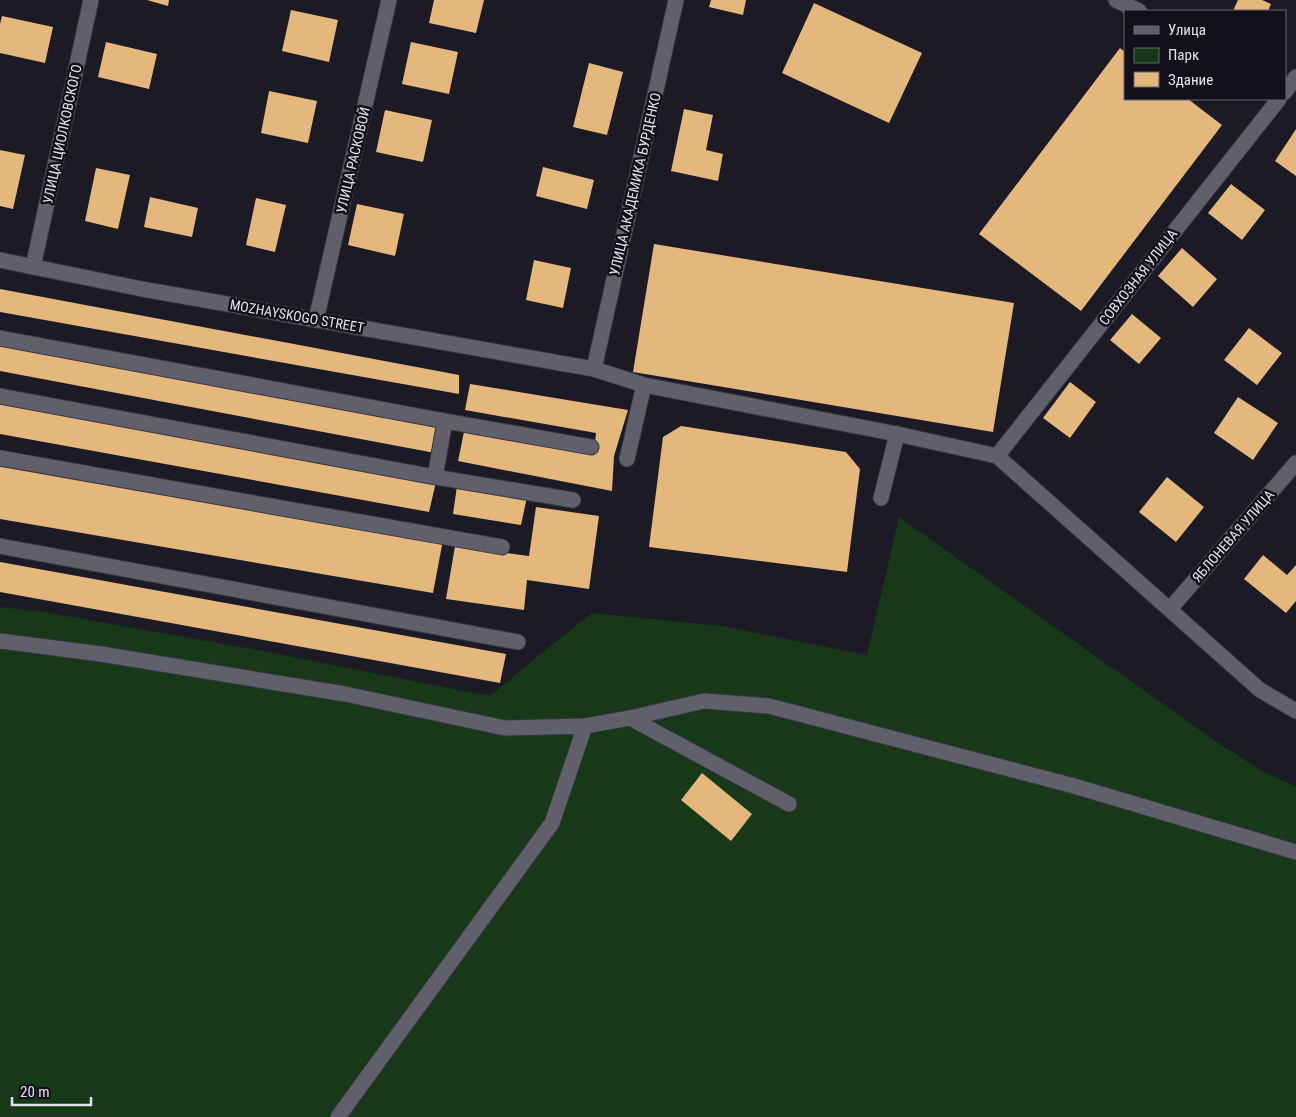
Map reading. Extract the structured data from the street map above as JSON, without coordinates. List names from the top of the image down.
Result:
{
  "streets": {
    "street": [
      "УЛИЦА ЦИОЛКОВСКОГО",
      "УЛИЦА РАСКОВОЙ",
      "УЛИЦА АКАДЕМИКА БУРДЕНКО",
      "СОВХОЗНАЯ УЛИЦА",
      "MOZHAYSKOGO STREET",
      "ЯБЛОНЕВАЯ УЛИЦА"
    ]
  },
  "crossings": [
    ["УЛИЦА ЦИОЛКОВСКОГО", "MOZHAYSKOGO STREET"],
    ["УЛИЦА РАСКОВОЙ", "MOZHAYSKOGO STREET"],
    ["УЛИЦА АКАДЕМИКА БУРДЕНКО", "MOZHAYSKOGO STREET"],
    ["СОВХОЗНАЯ УЛИЦА", "MOZHAYSKOGO STREET"]
  ],
  "legend": ["Улица", "Парк", "Здание"],
  "scale_bar": "20 m"
}
